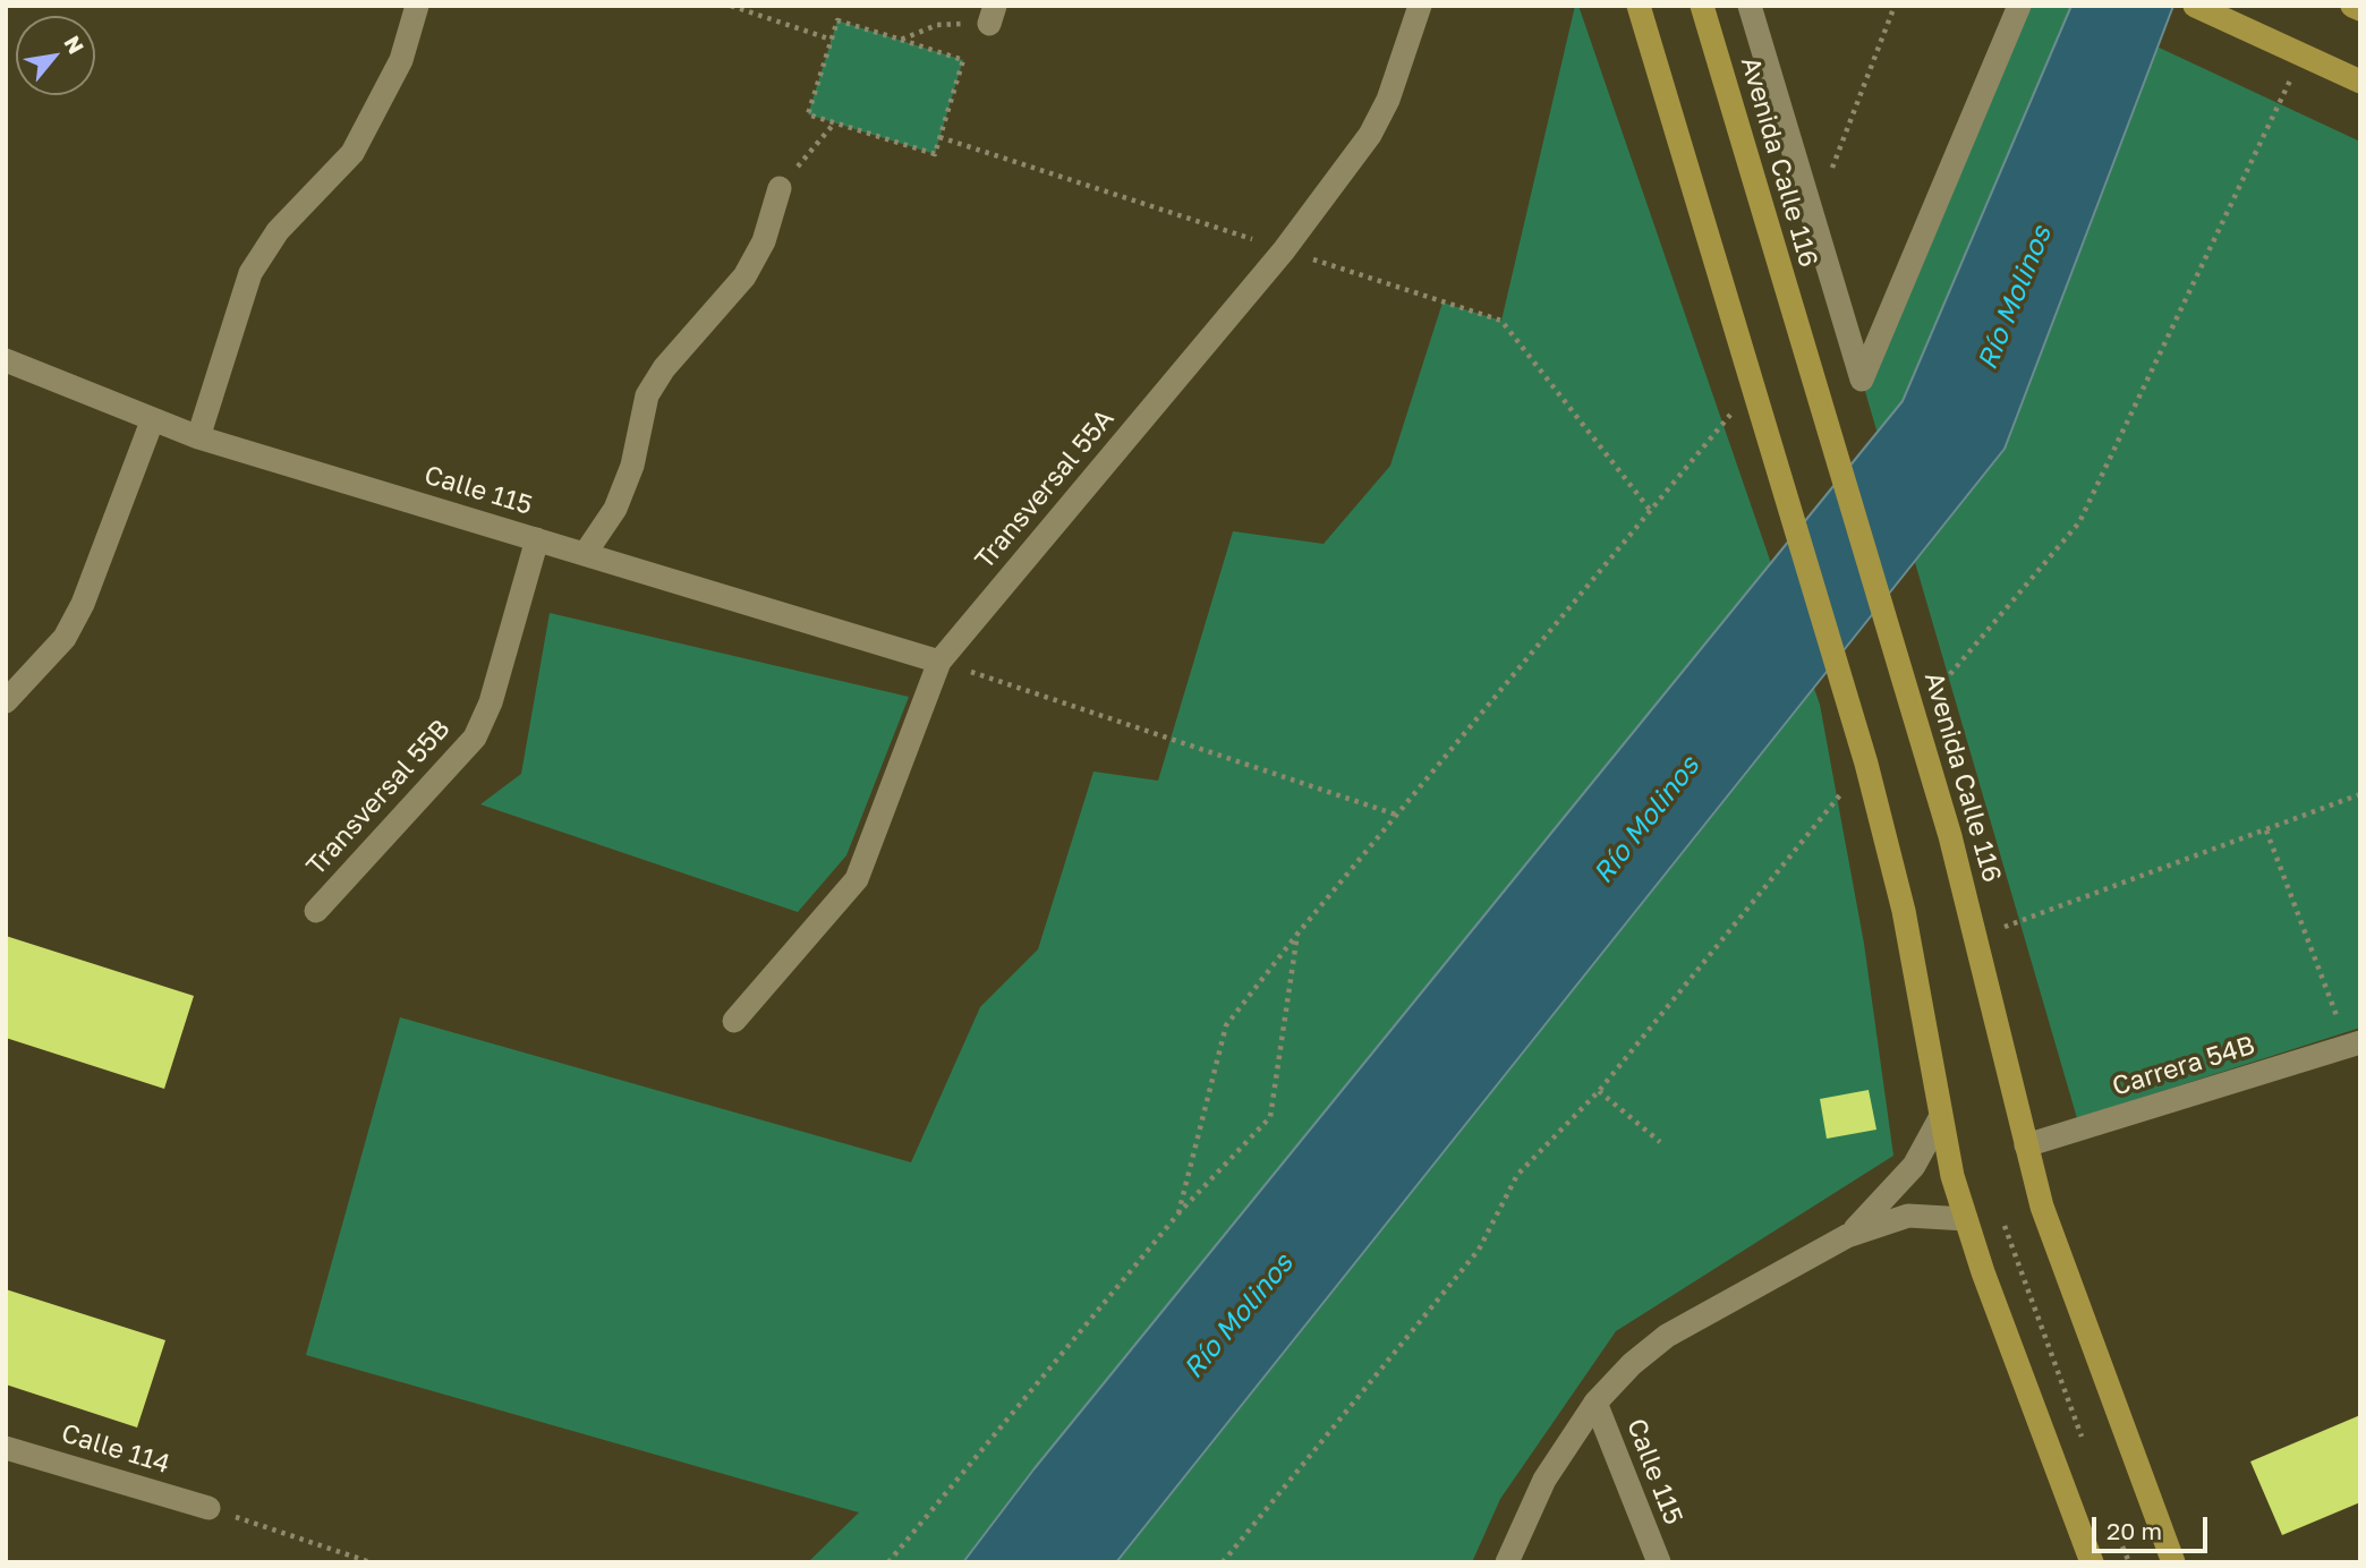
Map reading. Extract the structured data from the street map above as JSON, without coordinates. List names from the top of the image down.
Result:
{
  "streets": {
    "main road": ["Avenida Calle 116"],
    "street": [
      "Transversal 55A",
      "Calle 115",
      "Transversal 55B",
      "Carrera 54B",
      "Calle 114"
    ]
  },
  "crossings": [
    ["Avenida Calle 116", "Carrera 54B"],
    ["Transversal 55A", "Calle 115"],
    ["Calle 115", "Transversal 55B"]
  ],
  "water": ["Río Molinos"],
  "scale_bar": "20 m",
  "north": "top right"
}
